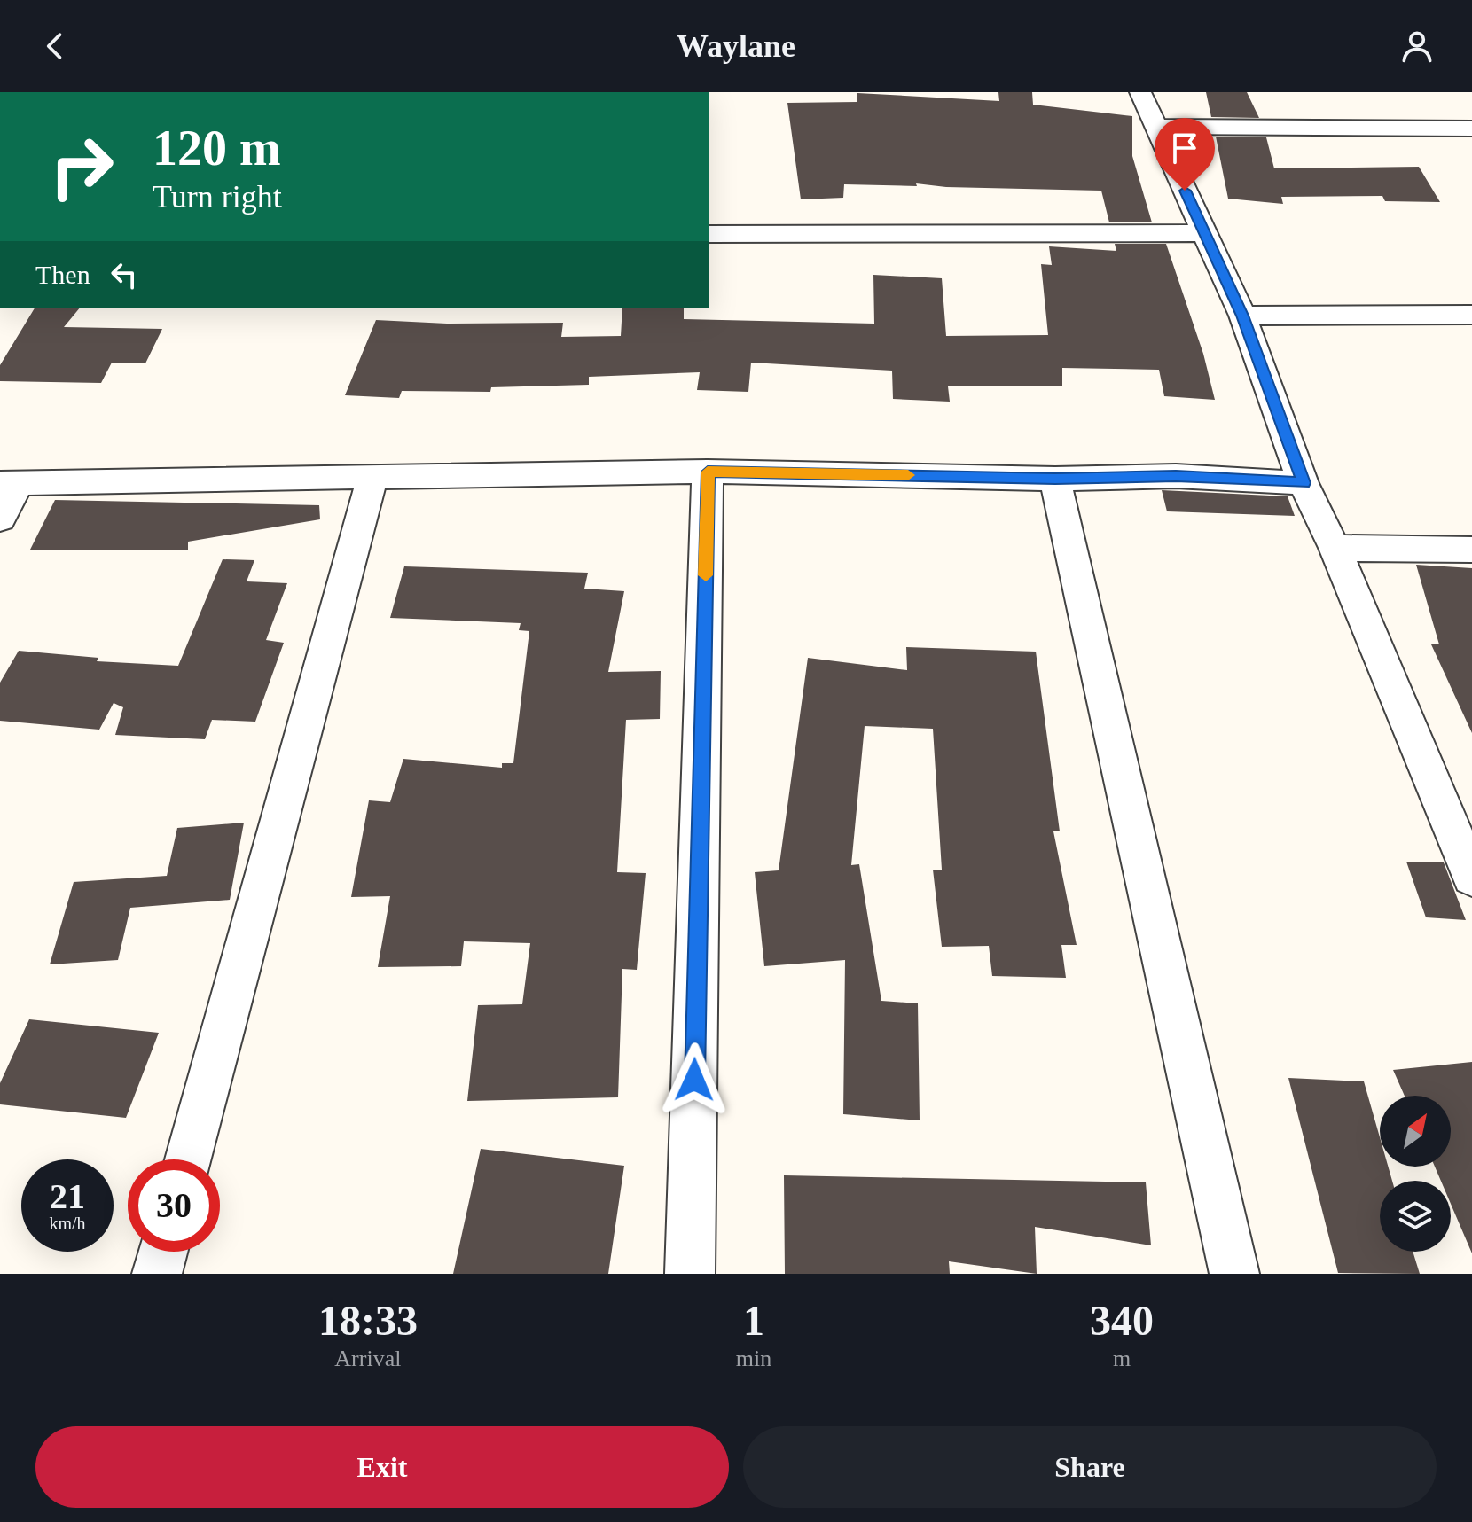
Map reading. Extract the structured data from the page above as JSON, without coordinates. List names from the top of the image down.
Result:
{
  "north": "top right",
  "page": {
    "header": "Waylane",
    "turn": ["120 m", "Turn right"],
    "then": "Then",
    "speed": "21 km/h",
    "limit": "30",
    "eta": [
      "18:33",
      "Arrival",
      "1",
      "min",
      "340",
      "m"
    ],
    "buttons": ["Exit", "Share"]
  }
}
